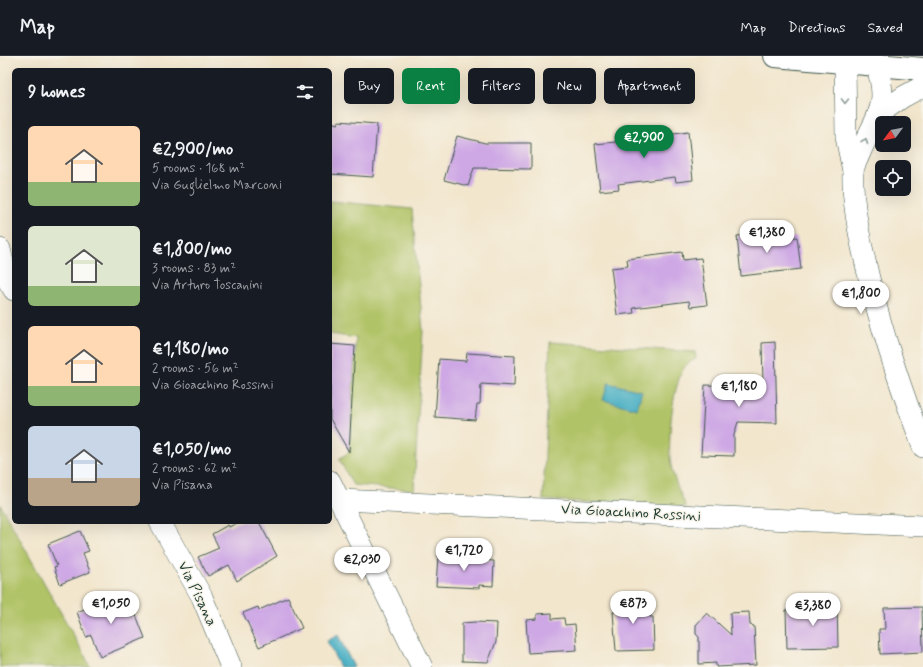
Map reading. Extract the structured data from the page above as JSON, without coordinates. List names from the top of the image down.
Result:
{
  "streets": {
    "street": ["Via Gioacchino Rossini", "Via Pisana"]
  },
  "north": "bottom left",
  "page": {
    "header": "Map",
    "nav": ["Map", "Directions", "Saved"],
    "chip": [
      "Buy",
      "Rent",
      "Filters",
      "New",
      "Apartment"
    ],
    "heading": "9 homes",
    "list": [
      {
        "name": "€2,900/mo",
        "note": "5 rooms · 168 m² · Via Guglielmo Marconi"
      },
      {
        "name": "€1,800/mo",
        "note": "3 rooms · 83 m² · Via Arturo Toscanini"
      },
      {
        "name": "€1,180/mo",
        "note": "2 rooms · 56 m² · Via Gioacchino Rossini"
      },
      {
        "name": "€1,050/mo",
        "note": "2 rooms · 62 m² · Via Pisana"
      }
    ],
    "price": [
      "€2,900",
      "€1,380",
      "€1,800",
      "€1,180",
      "€1,720",
      "€2,030",
      "€1,050",
      "€873",
      "€3,380"
    ]
  }
}
